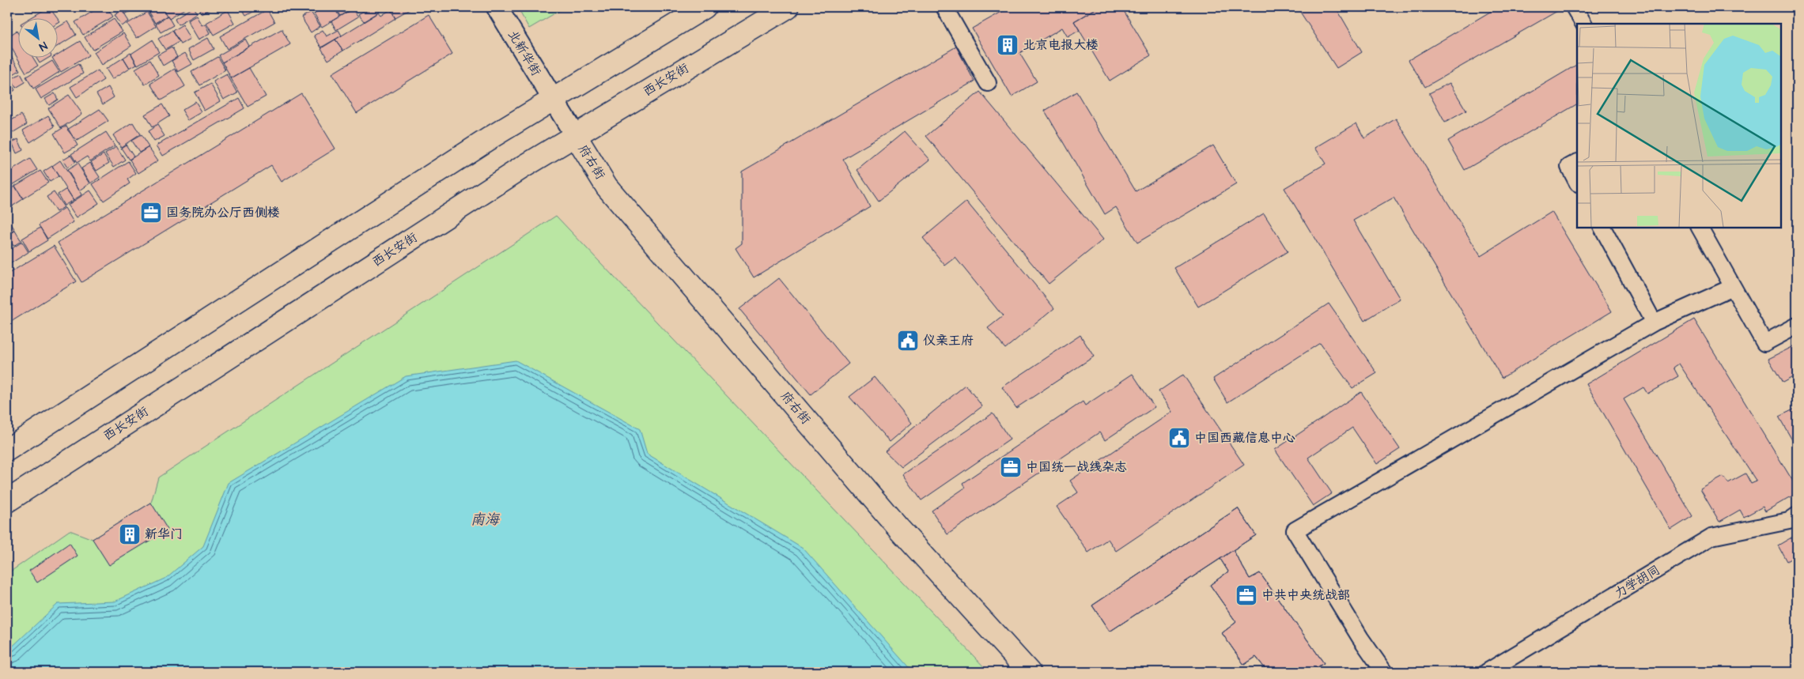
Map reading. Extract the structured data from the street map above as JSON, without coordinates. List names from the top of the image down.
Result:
{
  "streets": {
    "main road": ["西长安街", "府右街"],
    "street": ["北新华街", "力学胡同"]
  },
  "crossings": [
    ["北新华街", "西长安街"],
    ["北新华街", "府右街"],
    ["西长安街", "府右街"]
  ],
  "water": ["南海"],
  "places": {
    "building": ["北京电报大楼", "新华门"],
    "office": ["国务院办公厅西侧楼", "中国统一战线杂志", "中共中央统战部"],
    "public building": ["仪亲王府", "中国西藏信息中心"]
  },
  "north": "bottom right"
}
